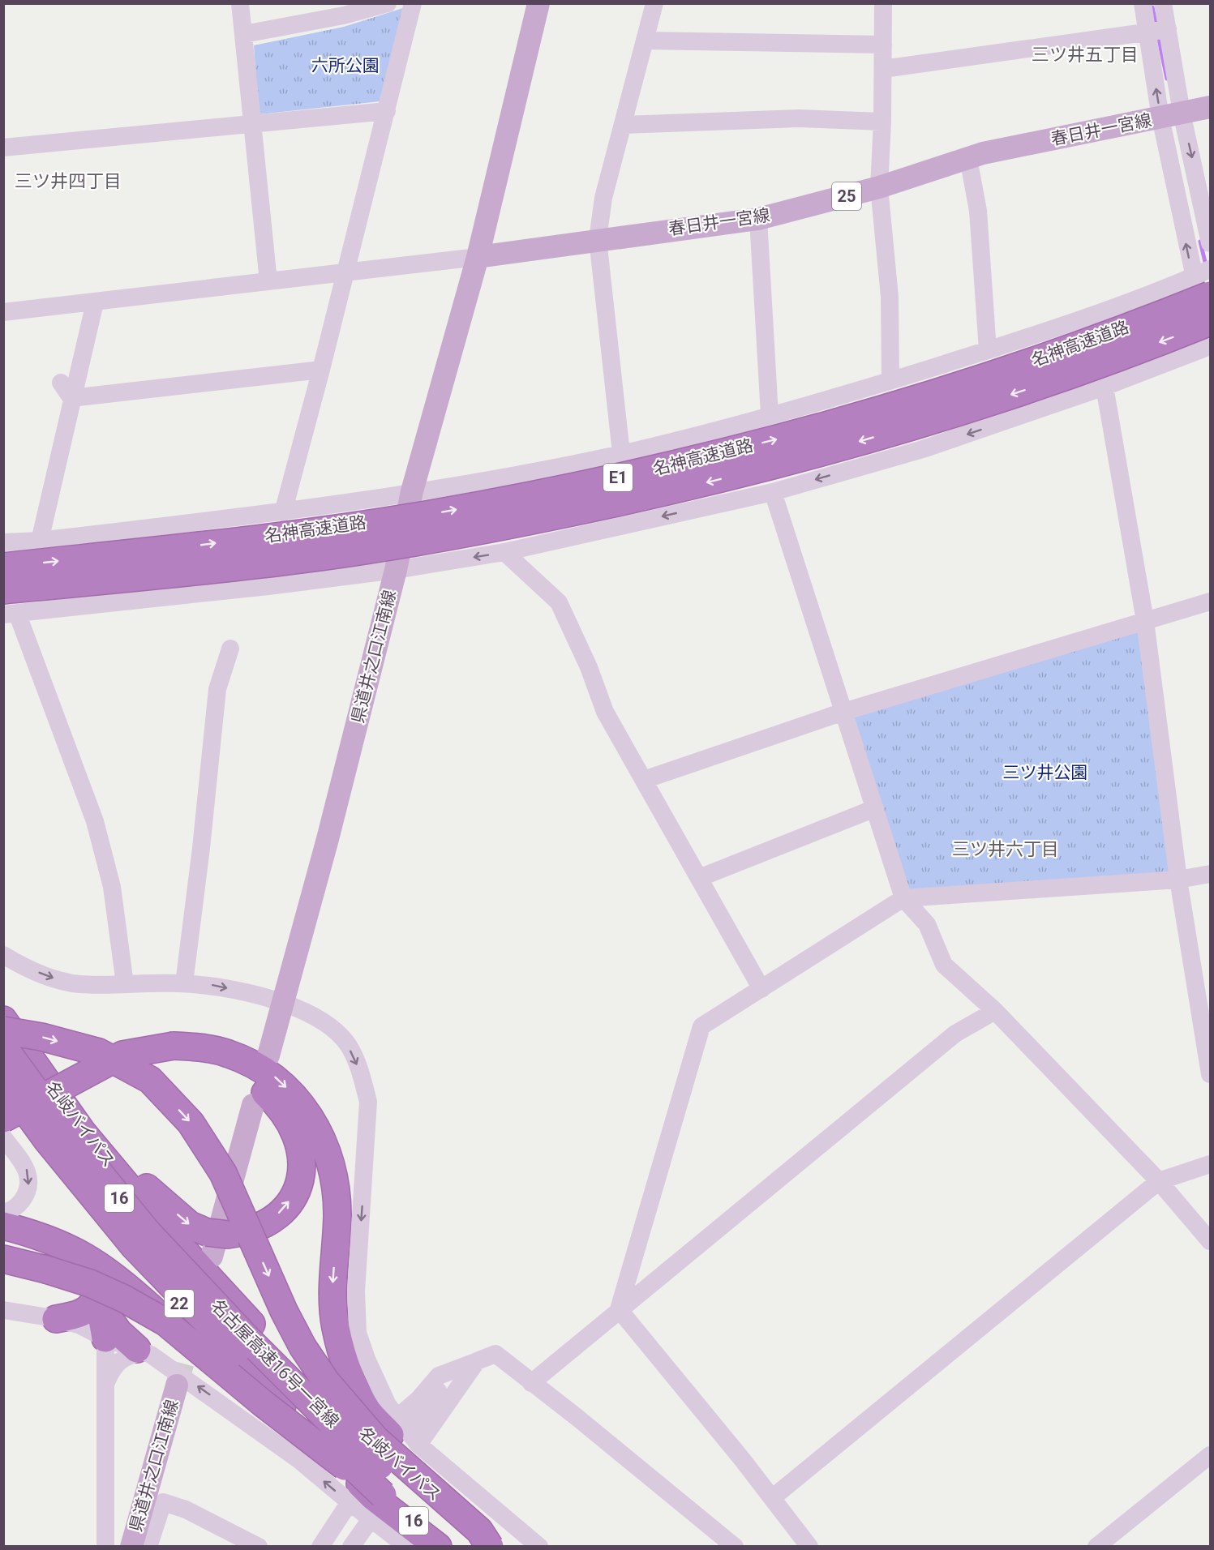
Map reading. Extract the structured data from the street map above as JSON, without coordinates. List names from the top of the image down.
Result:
{
  "streets": {
    "highway": [
      "名神高速道路",
      "E1",
      "名岐バイパス",
      "16",
      "22",
      "名古屋高速16号一宮線"
    ],
    "main road": ["春日井一宮線", "25", "県道井之口江南線"]
  },
  "crossings": [
    ["春日井一宮線", "県道井之口江南線"],
    ["22", "名古屋高速16号一宮線"]
  ],
  "districts": ["三ツ井五丁目", "三ツ井四丁目", "三ツ井六丁目"],
  "parks": ["六所公園", "三ツ井公園"]
}
